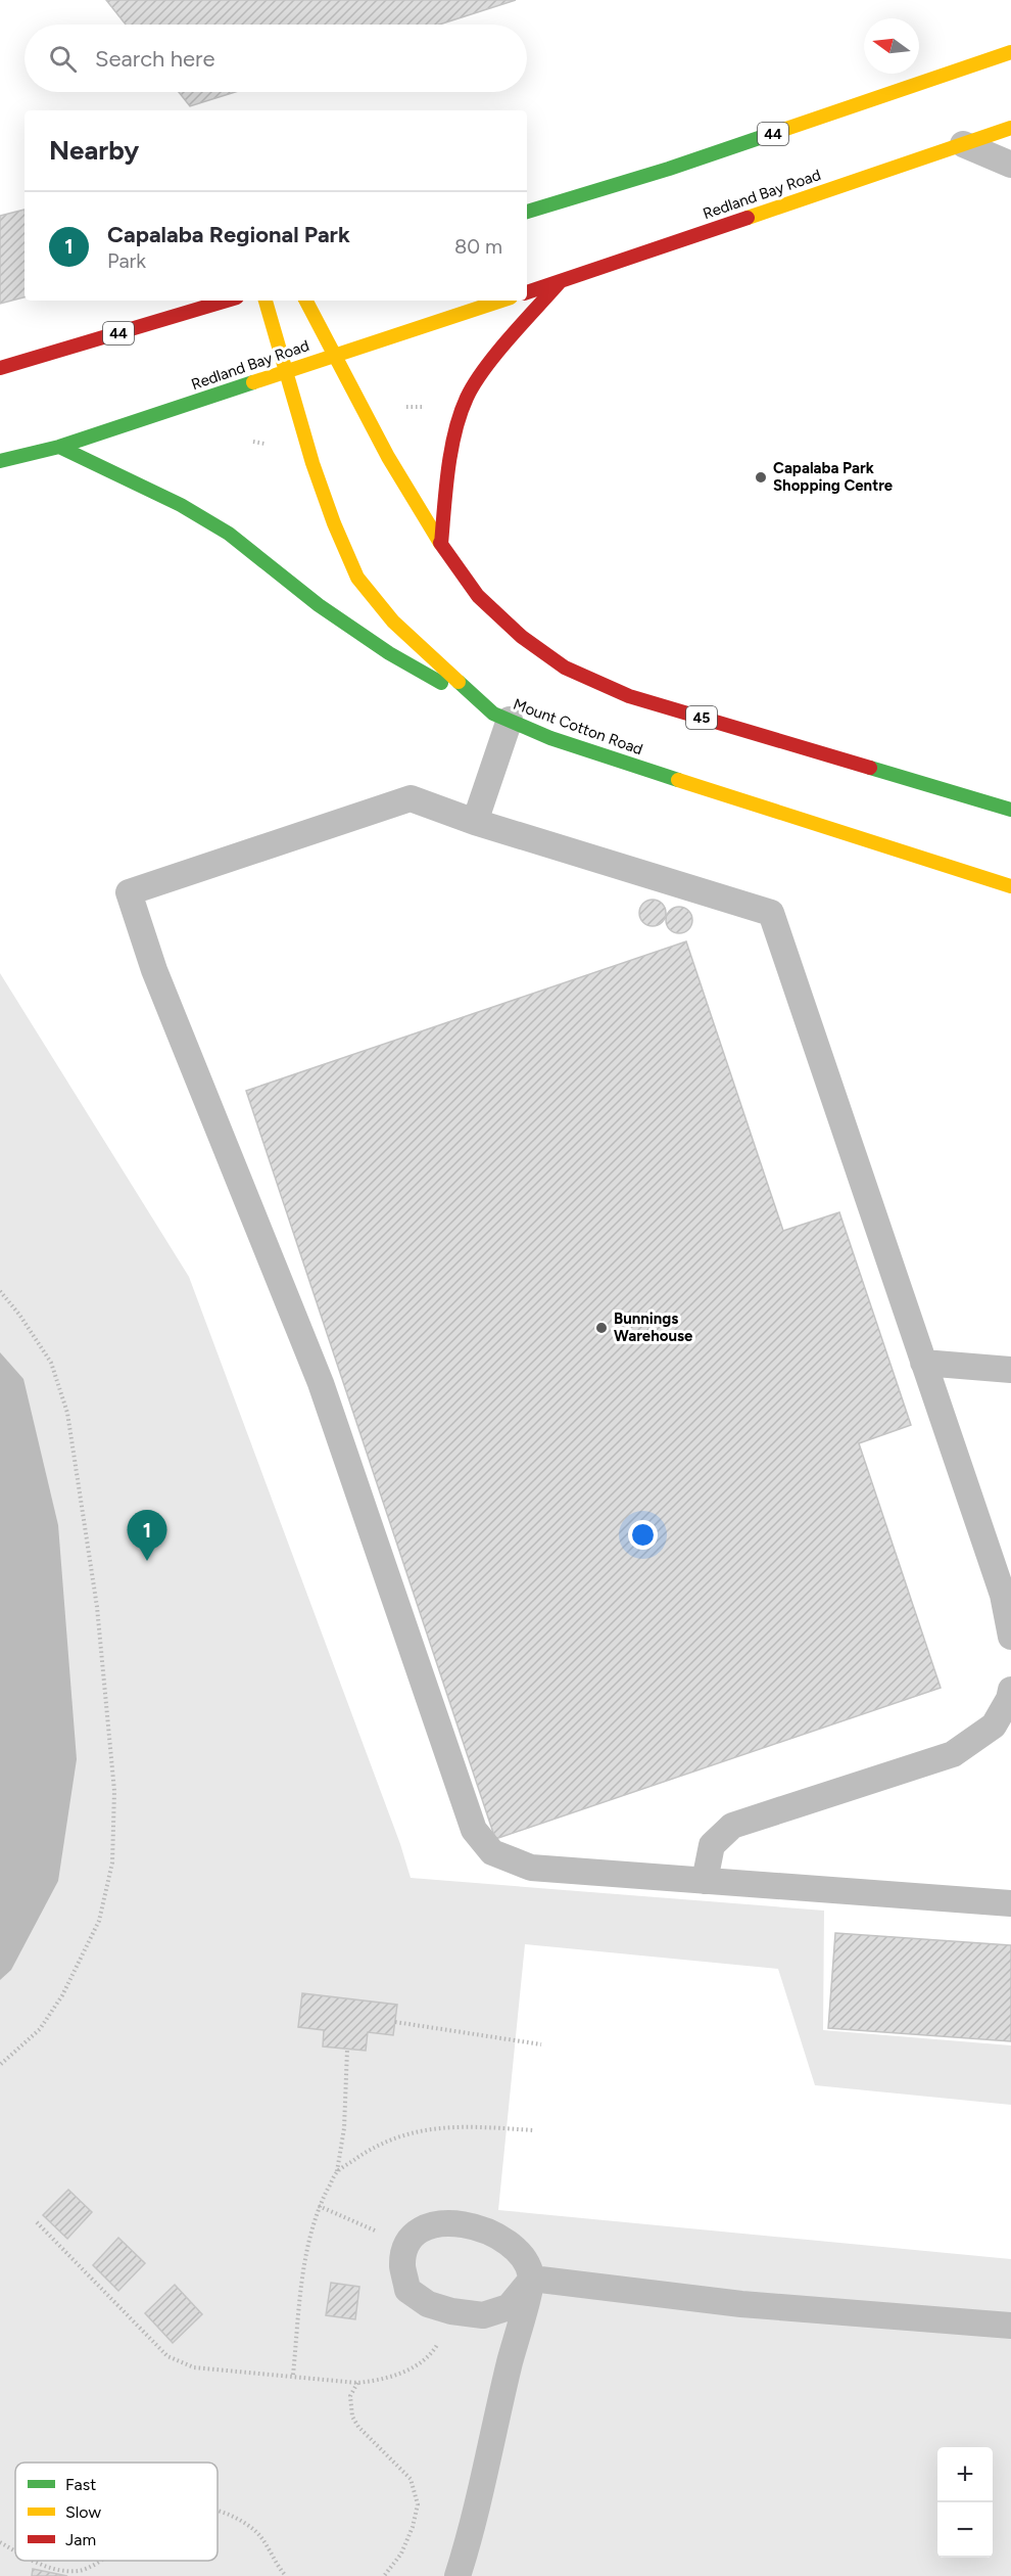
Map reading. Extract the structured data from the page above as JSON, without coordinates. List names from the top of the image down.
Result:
{
  "streets": {
    "main road": [
      "44",
      "Redland Bay Road",
      "45",
      "Mount Cotton Road"
    ]
  },
  "crossings": [
    ["Redland Bay Road", "45"],
    ["Redland Bay Road", "Mount Cotton Road"]
  ],
  "places": ["Capalaba Park Shopping Centre", "Bunnings Warehouse"],
  "legend": ["Fast", "Slow", "Jam"],
  "north": "left",
  "page": {
    "search": "Search here",
    "heading": "Nearby",
    "list": [
      {
        "mark": "1",
        "name": "Capalaba Regional Park",
        "note": "Park",
        "value": "80 m"
      }
    ],
    "pins": "1",
    "map_buttons": ["+", "−"]
  }
}
